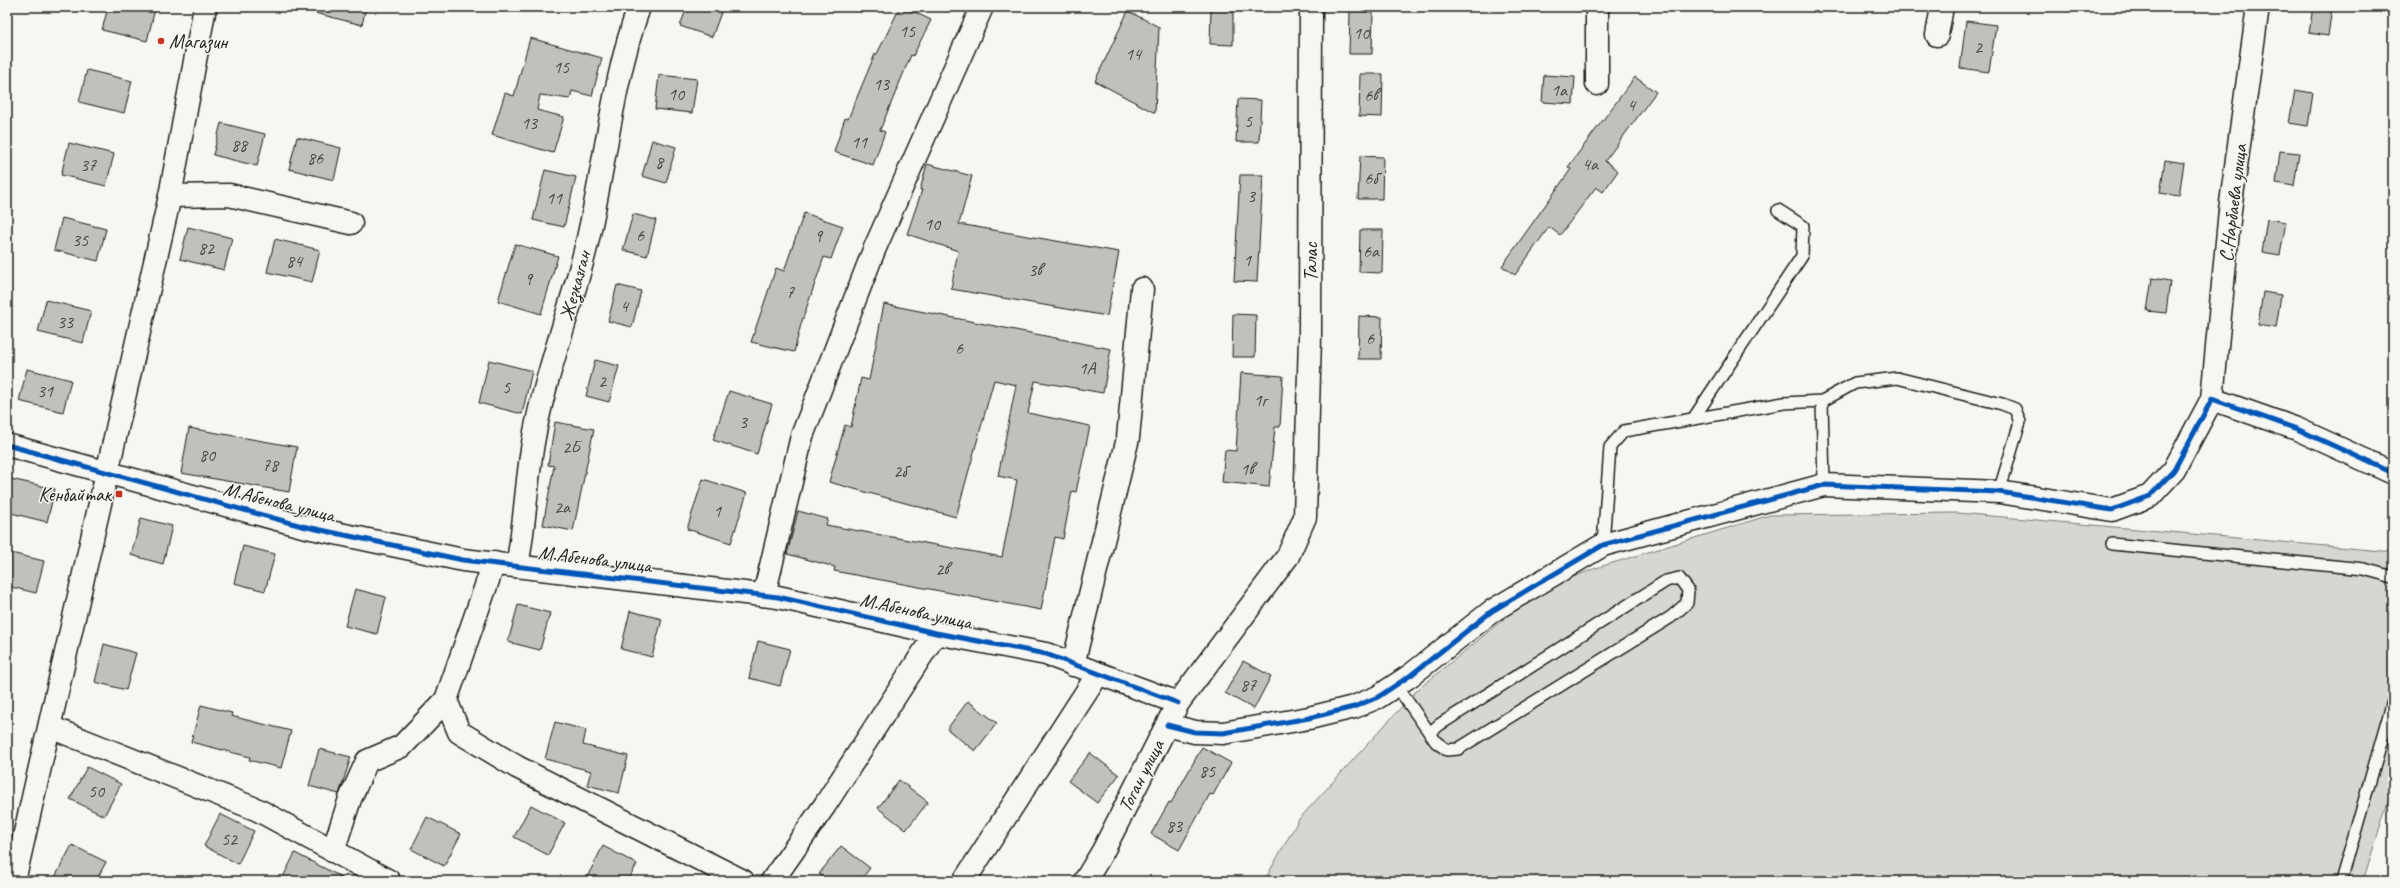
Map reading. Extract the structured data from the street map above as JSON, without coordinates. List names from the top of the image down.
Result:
{
  "streets": {
    "street": [
      "С.Нарбаева улица",
      "Талас",
      "Жезказган",
      "М.Абенова улица",
      "Тоган улица"
    ]
  },
  "crossings": [
    ["Талас", "Тоган улица"],
    ["Жезказган", "М.Абенова улица"],
    ["М.Абенова улица", "Тоган улица"]
  ],
  "places": {
    "other": ["Магазин"],
    "transit": ["Кенбайтак"]
  },
  "house_numbers": [
    "15",
    "10",
    "2",
    "14",
    "15",
    "13",
    "1а",
    "10",
    "6в",
    "4",
    "5",
    "13",
    "11",
    "88",
    "86",
    "8",
    "4а",
    "37",
    "6б",
    "3",
    "11",
    "10",
    "6",
    "9",
    "35",
    "82",
    "6а",
    "1",
    "84",
    "3в",
    "9",
    "7",
    "4",
    "33",
    "6",
    "6",
    "1А",
    "2",
    "5",
    "31",
    "1г",
    "3",
    "2Б",
    "80",
    "78",
    "1в",
    "2б",
    "2а",
    "1",
    "2в",
    "87",
    "85",
    "50",
    "83",
    "52"
  ]
}
